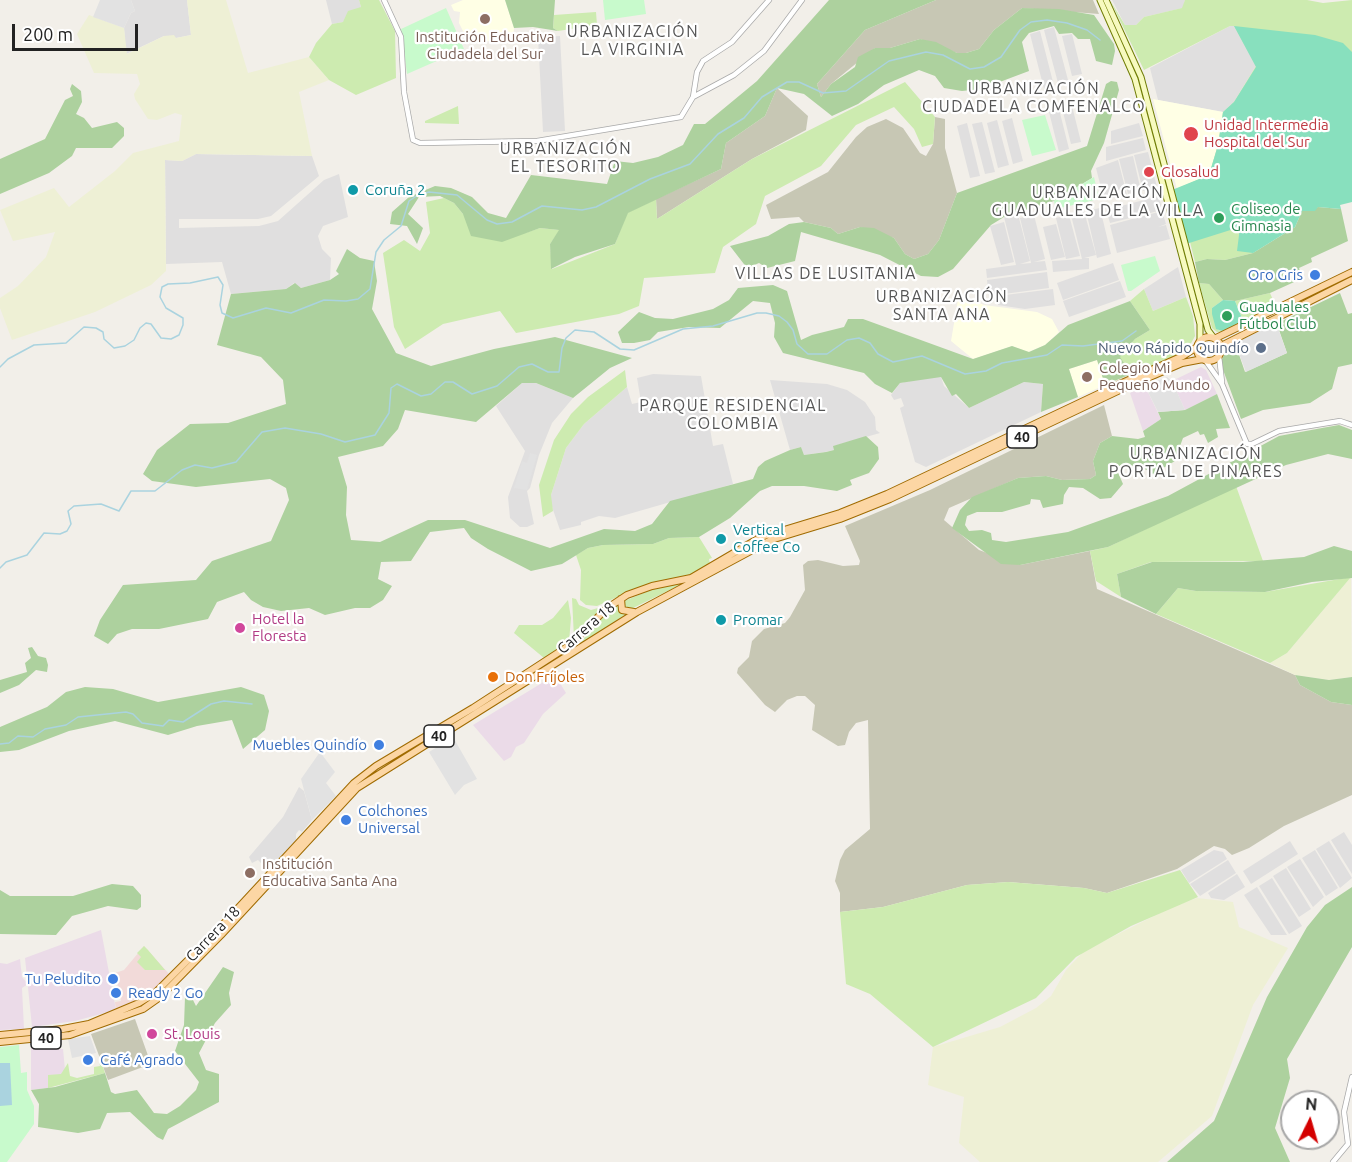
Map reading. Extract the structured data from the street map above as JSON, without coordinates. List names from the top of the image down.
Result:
{
  "streets": {
    "main road": ["40", "Carrera 18"]
  },
  "crossings": [
    ["40", "Carrera 18"]
  ],
  "districts": [
    "URBANIZACIÓN LA VIRGINIA",
    "URBANIZACIÓN CIUDADELA COMFENALCO",
    "URBANIZACIÓN EL TESORITO",
    "URBANIZACIÓN GUADUALES DE LA VILLA",
    "VILLAS DE LUSITANIA",
    "URBANIZACIÓN SANTA ANA",
    "PARQUE RESIDENCIAL COLOMBIA",
    "URBANIZACIÓN PORTAL DE PINARES"
  ],
  "places": [
    "Institución Educativa Ciudadela del Sur",
    "Unidad Intermedia Hospital del Sur",
    "Glosalud",
    "Coruña 2",
    "Coliseo de Gimnasia",
    "Oro Gris",
    "Guaduales Fútbol Club",
    "Nuevo Rápido Quindío",
    "Colegio Mi Pequeño Mundo",
    "Vertical Coffee Co",
    "Promar",
    "Hotel la Floresta",
    "Don Fríjoles",
    "Muebles Quindío",
    "Colchones Universal",
    "Institución Educativa Santa Ana",
    "Tu Peludito",
    "Ready 2 Go",
    "St. Louis",
    "Café Agrado"
  ],
  "scale_bar": "200 m",
  "north": "top"
}
